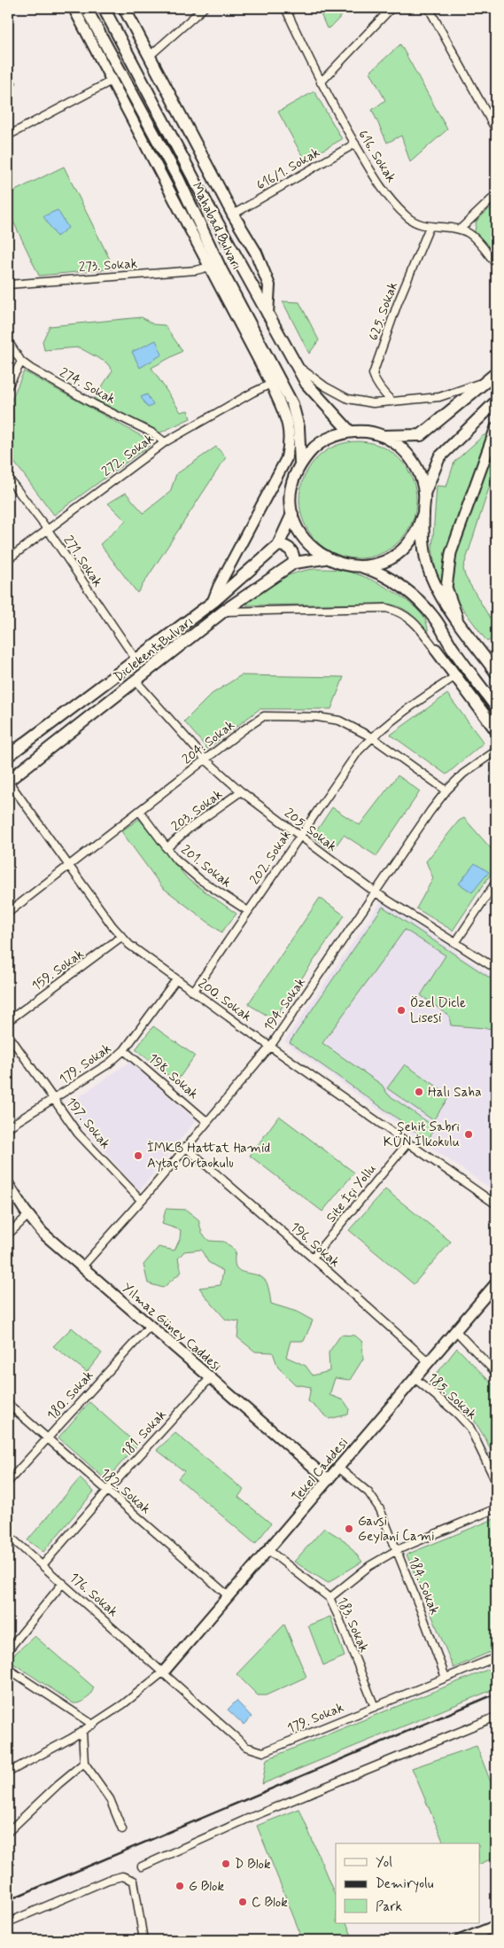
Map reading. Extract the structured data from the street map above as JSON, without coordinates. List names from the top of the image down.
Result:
{
  "streets": {
    "main road": ["Mahabad Bulvarı", "Diclekent Bulvarı"],
    "street": [
      "616. Sokak",
      "616/1. Sokak",
      "273. Sokak",
      "625. Sokak",
      "274. Sokak",
      "272. Sokak",
      "271. Sokak",
      "204. Sokak",
      "203. Sokak",
      "205. Sokak",
      "202. Sokak",
      "201. Sokak",
      "159. Sokak",
      "200. Sokak",
      "194. Sokak",
      "179. Sokak",
      "198. Sokak",
      "197. Sokak",
      "Site İçi Yollu",
      "196. Sokak",
      "Yılmaz Güney Caddesi",
      "180. Sokak",
      "185. Sokak",
      "181. Sokak",
      "Tekel Caddesi",
      "182. Sokak",
      "184. Sokak",
      "176. Sokak",
      "183. Sokak"
    ]
  },
  "crossings": [
    ["616. Sokak", "616/1. Sokak"],
    ["616. Sokak", "625. Sokak"],
    ["Mahabad Bulvarı", "Diclekent Bulvarı"],
    ["274. Sokak", "272. Sokak"],
    ["272. Sokak", "271. Sokak"],
    ["271. Sokak", "Diclekent Bulvarı"],
    ["Diclekent Bulvarı", "205. Sokak"],
    ["Diclekent Bulvarı", "200. Sokak"],
    ["204. Sokak", "205. Sokak"],
    ["204. Sokak", "202. Sokak"],
    ["204. Sokak", "201. Sokak"],
    ["204. Sokak", "200. Sokak"],
    ["204. Sokak", "194. Sokak"],
    ["203. Sokak", "205. Sokak"],
    ["203. Sokak", "201. Sokak"],
    ["205. Sokak", "202. Sokak"],
    ["205. Sokak", "194. Sokak"],
    ["202. Sokak", "201. Sokak"],
    ["202. Sokak", "200. Sokak"],
    ["159. Sokak", "200. Sokak"],
    ["200. Sokak", "194. Sokak"],
    ["200. Sokak", "179. Sokak"],
    ["200. Sokak", "Site İçi Yollu"],
    ["194. Sokak", "198. Sokak"],
    ["194. Sokak", "197. Sokak"],
    ["194. Sokak", "196. Sokak"],
    ["194. Sokak", "Yılmaz Güney Caddesi"],
    ["179. Sokak", "198. Sokak"],
    ["179. Sokak", "197. Sokak"],
    ["179. Sokak", "Tekel Caddesi"],
    ["179. Sokak", "184. Sokak"],
    ["179. Sokak", "176. Sokak"],
    ["179. Sokak", "183. Sokak"],
    ["Site İçi Yollu", "196. Sokak"],
    ["196. Sokak", "Tekel Caddesi"],
    ["Yılmaz Güney Caddesi", "180. Sokak"],
    ["Yılmaz Güney Caddesi", "181. Sokak"],
    ["Yılmaz Güney Caddesi", "Tekel Caddesi"],
    ["180. Sokak", "182. Sokak"],
    ["185. Sokak", "Tekel Caddesi"],
    ["181. Sokak", "182. Sokak"],
    ["181. Sokak", "176. Sokak"],
    ["Tekel Caddesi", "182. Sokak"],
    ["Tekel Caddesi", "184. Sokak"],
    ["Tekel Caddesi", "176. Sokak"],
    ["Tekel Caddesi", "183. Sokak"]
  ],
  "places": [
    "Özel Dicle Lisesi",
    "Halı Saha",
    "Şehit Sabri KÜN İlkokulu",
    "İMKB Hattat Hamid Aytaç Ortaokulu",
    "Gavsi Geylani Cami",
    "D Blok",
    "G Blok",
    "C Blok"
  ],
  "legend": ["Yol", "Demiryolu", "Park"]
}
